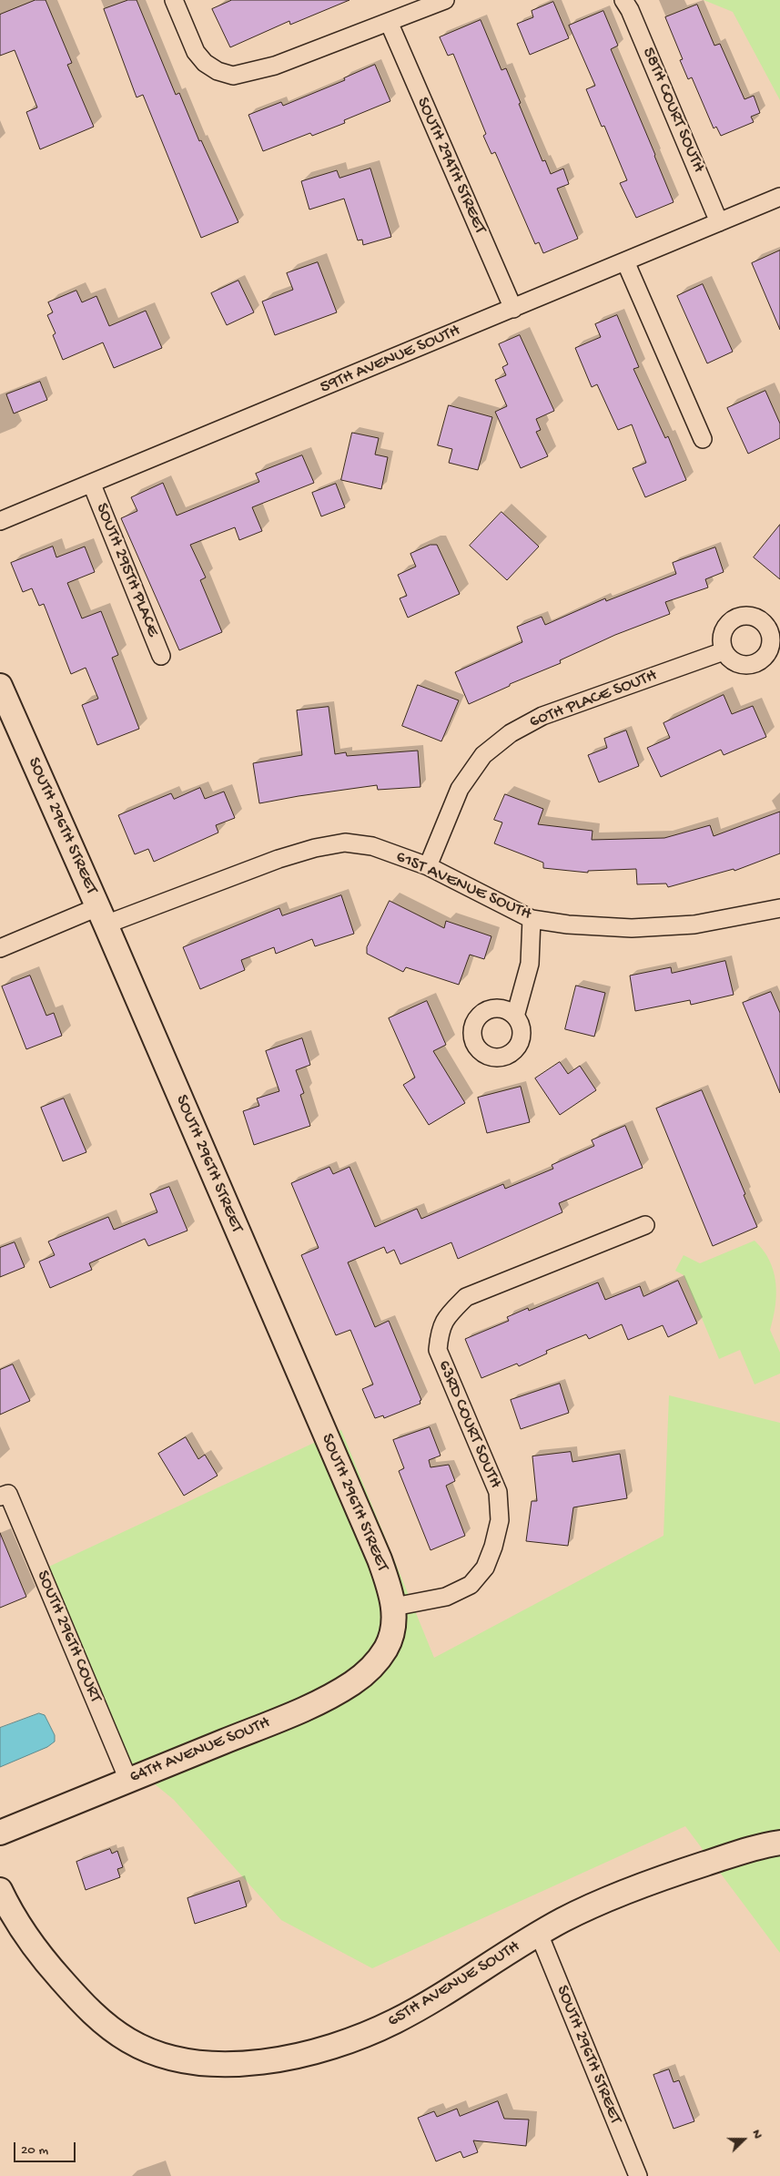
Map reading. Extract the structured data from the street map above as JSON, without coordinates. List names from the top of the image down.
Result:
{
  "streets": {
    "street": [
      "58TH COURT SOUTH",
      "SOUTH 294TH STREET",
      "59TH AVENUE SOUTH",
      "SOUTH 295TH PLACE",
      "60TH PLACE SOUTH",
      "SOUTH 296TH STREET",
      "61ST AVENUE SOUTH",
      "63RD COURT SOUTH",
      "SOUTH 296TH COURT",
      "64TH AVENUE SOUTH",
      "65TH AVENUE SOUTH"
    ]
  },
  "crossings": [
    ["58TH COURT SOUTH", "59TH AVENUE SOUTH"],
    ["SOUTH 294TH STREET", "59TH AVENUE SOUTH"],
    ["59TH AVENUE SOUTH", "SOUTH 295TH PLACE"],
    ["60TH PLACE SOUTH", "61ST AVENUE SOUTH"],
    ["SOUTH 296TH STREET", "61ST AVENUE SOUTH"],
    ["SOUTH 296TH STREET", "63RD COURT SOUTH"],
    ["SOUTH 296TH STREET", "64TH AVENUE SOUTH"],
    ["SOUTH 296TH STREET", "65TH AVENUE SOUTH"],
    ["SOUTH 296TH COURT", "64TH AVENUE SOUTH"]
  ],
  "scale_bar": "20 m",
  "north": "right"
}
